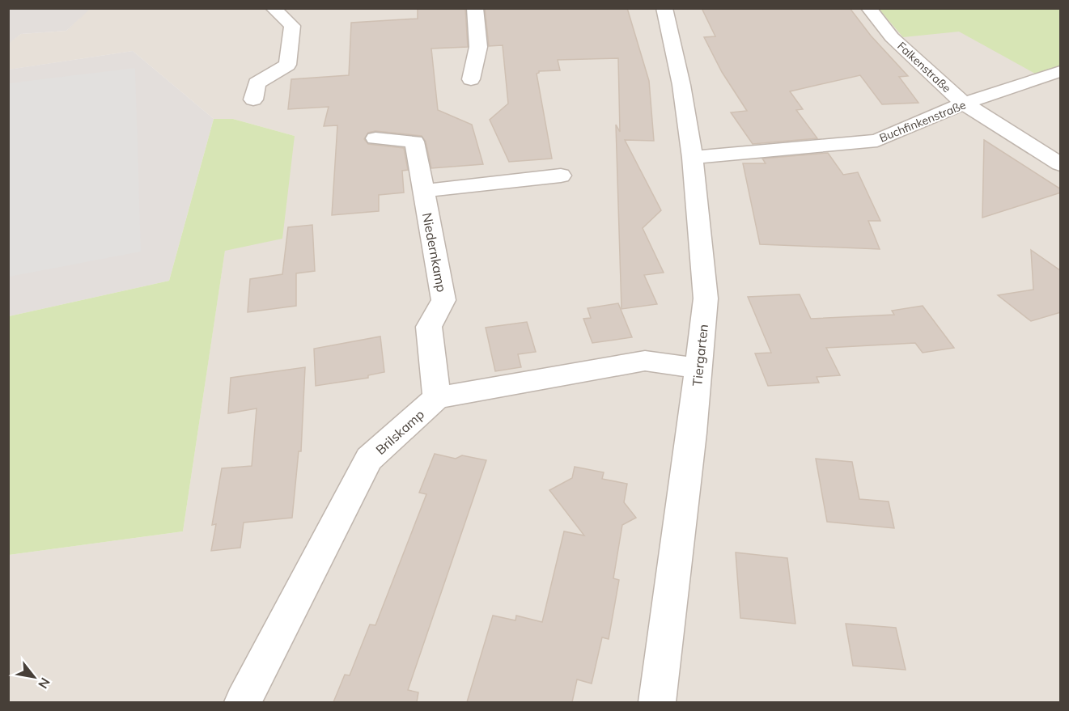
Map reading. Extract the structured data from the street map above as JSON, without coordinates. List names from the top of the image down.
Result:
{
  "streets": {
    "street": [
      "Falkenstraße",
      "Buchfinkenstraße",
      "Niedernkamp",
      "Tiergarten",
      "Brilskamp"
    ]
  },
  "crossings": [
    ["Falkenstraße", "Buchfinkenstraße"],
    ["Buchfinkenstraße", "Tiergarten"],
    ["Niedernkamp", "Brilskamp"]
  ],
  "north": "bottom right"
}
